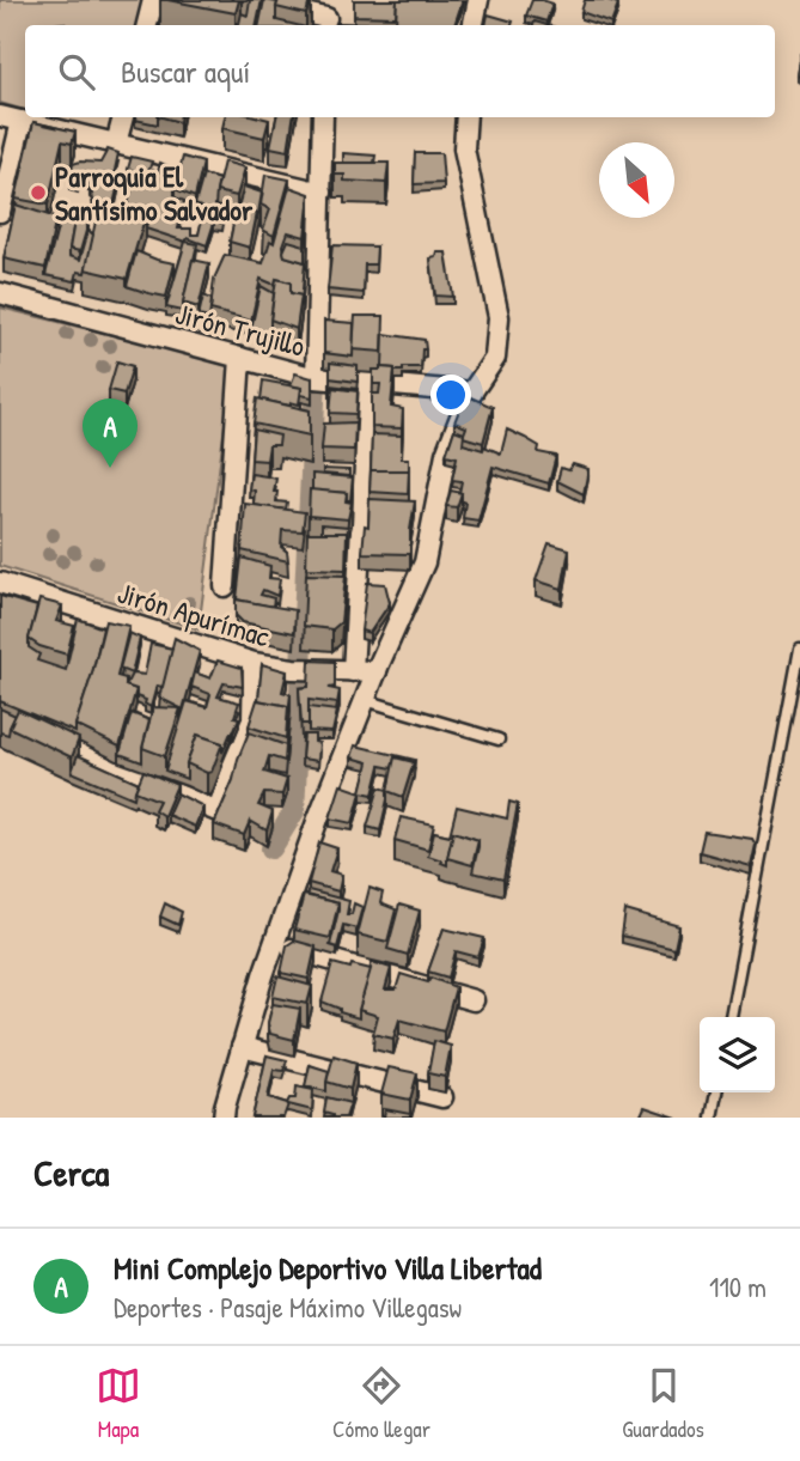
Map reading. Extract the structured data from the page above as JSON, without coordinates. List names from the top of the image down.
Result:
{
  "streets": {
    "street": ["Jirón Trujillo", "Jirón Apurímac"]
  },
  "places": ["Parroquia El Santísimo Salvador"],
  "north": "bottom right",
  "page": {
    "search": "Buscar aquí",
    "pins": "A",
    "heading": "Cerca",
    "list": [
      {
        "mark": "A",
        "name": "Mini Complejo Deportivo Villa Libertad",
        "note": "Deportes · Pasaje Máximo Villegasw",
        "value": "110 m"
      }
    ],
    "nav": ["Mapa", "Cómo llegar", "Guardados"]
  }
}
